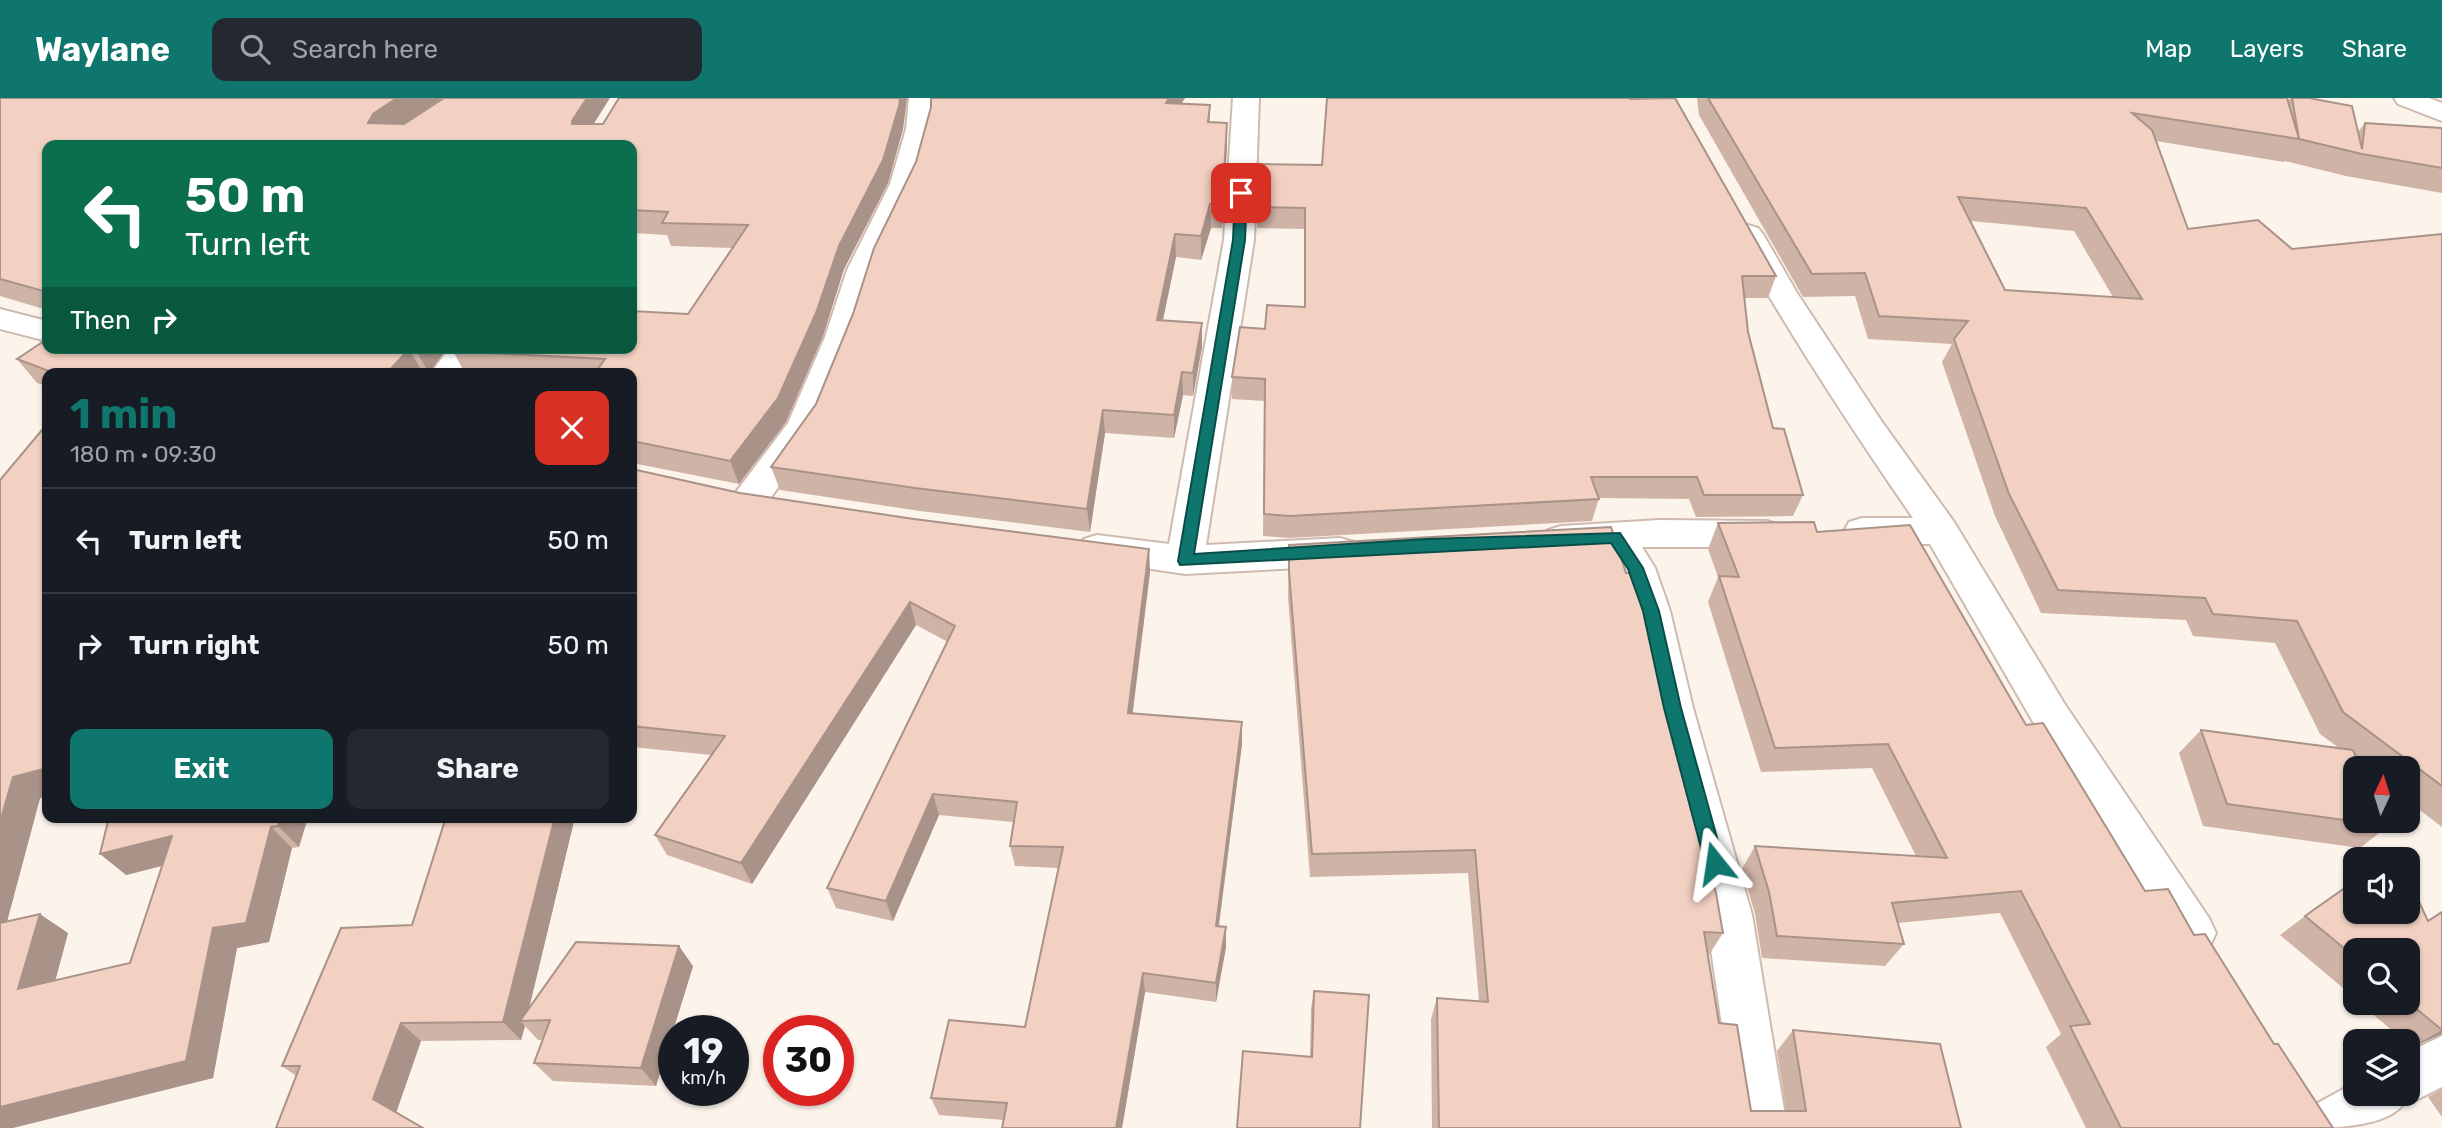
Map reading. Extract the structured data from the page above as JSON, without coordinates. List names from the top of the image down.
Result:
{
  "north": "top",
  "page": {
    "header": "Waylane",
    "search": "Search here",
    "nav": ["Map", "Layers", "Share"],
    "turn": ["50 m", "Turn left"],
    "then": "Then",
    "heading": ["1 min", "180 m · 09:30"],
    "list": [
      {
        "name": "Turn left",
        "value": "50 m"
      },
      {
        "name": "Turn right",
        "value": "50 m"
      }
    ],
    "buttons": ["Exit", "Share"],
    "speed": "19 km/h",
    "limit": "30"
  }
}
